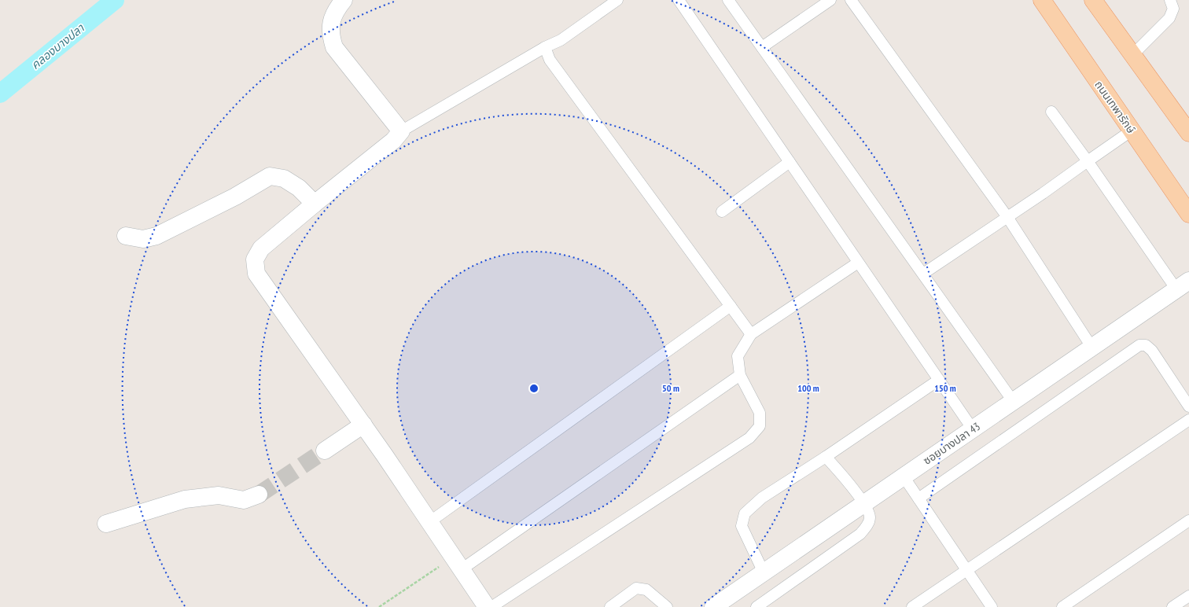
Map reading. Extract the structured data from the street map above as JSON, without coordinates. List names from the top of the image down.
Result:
{
  "streets": {
    "main road": ["ถนนเทพารักษ์"],
    "street": ["ซอยบางปลา 43"]
  },
  "water": ["คลองบางปลา"],
  "rings": ["50 m", "100 m", "150 m"]
}
